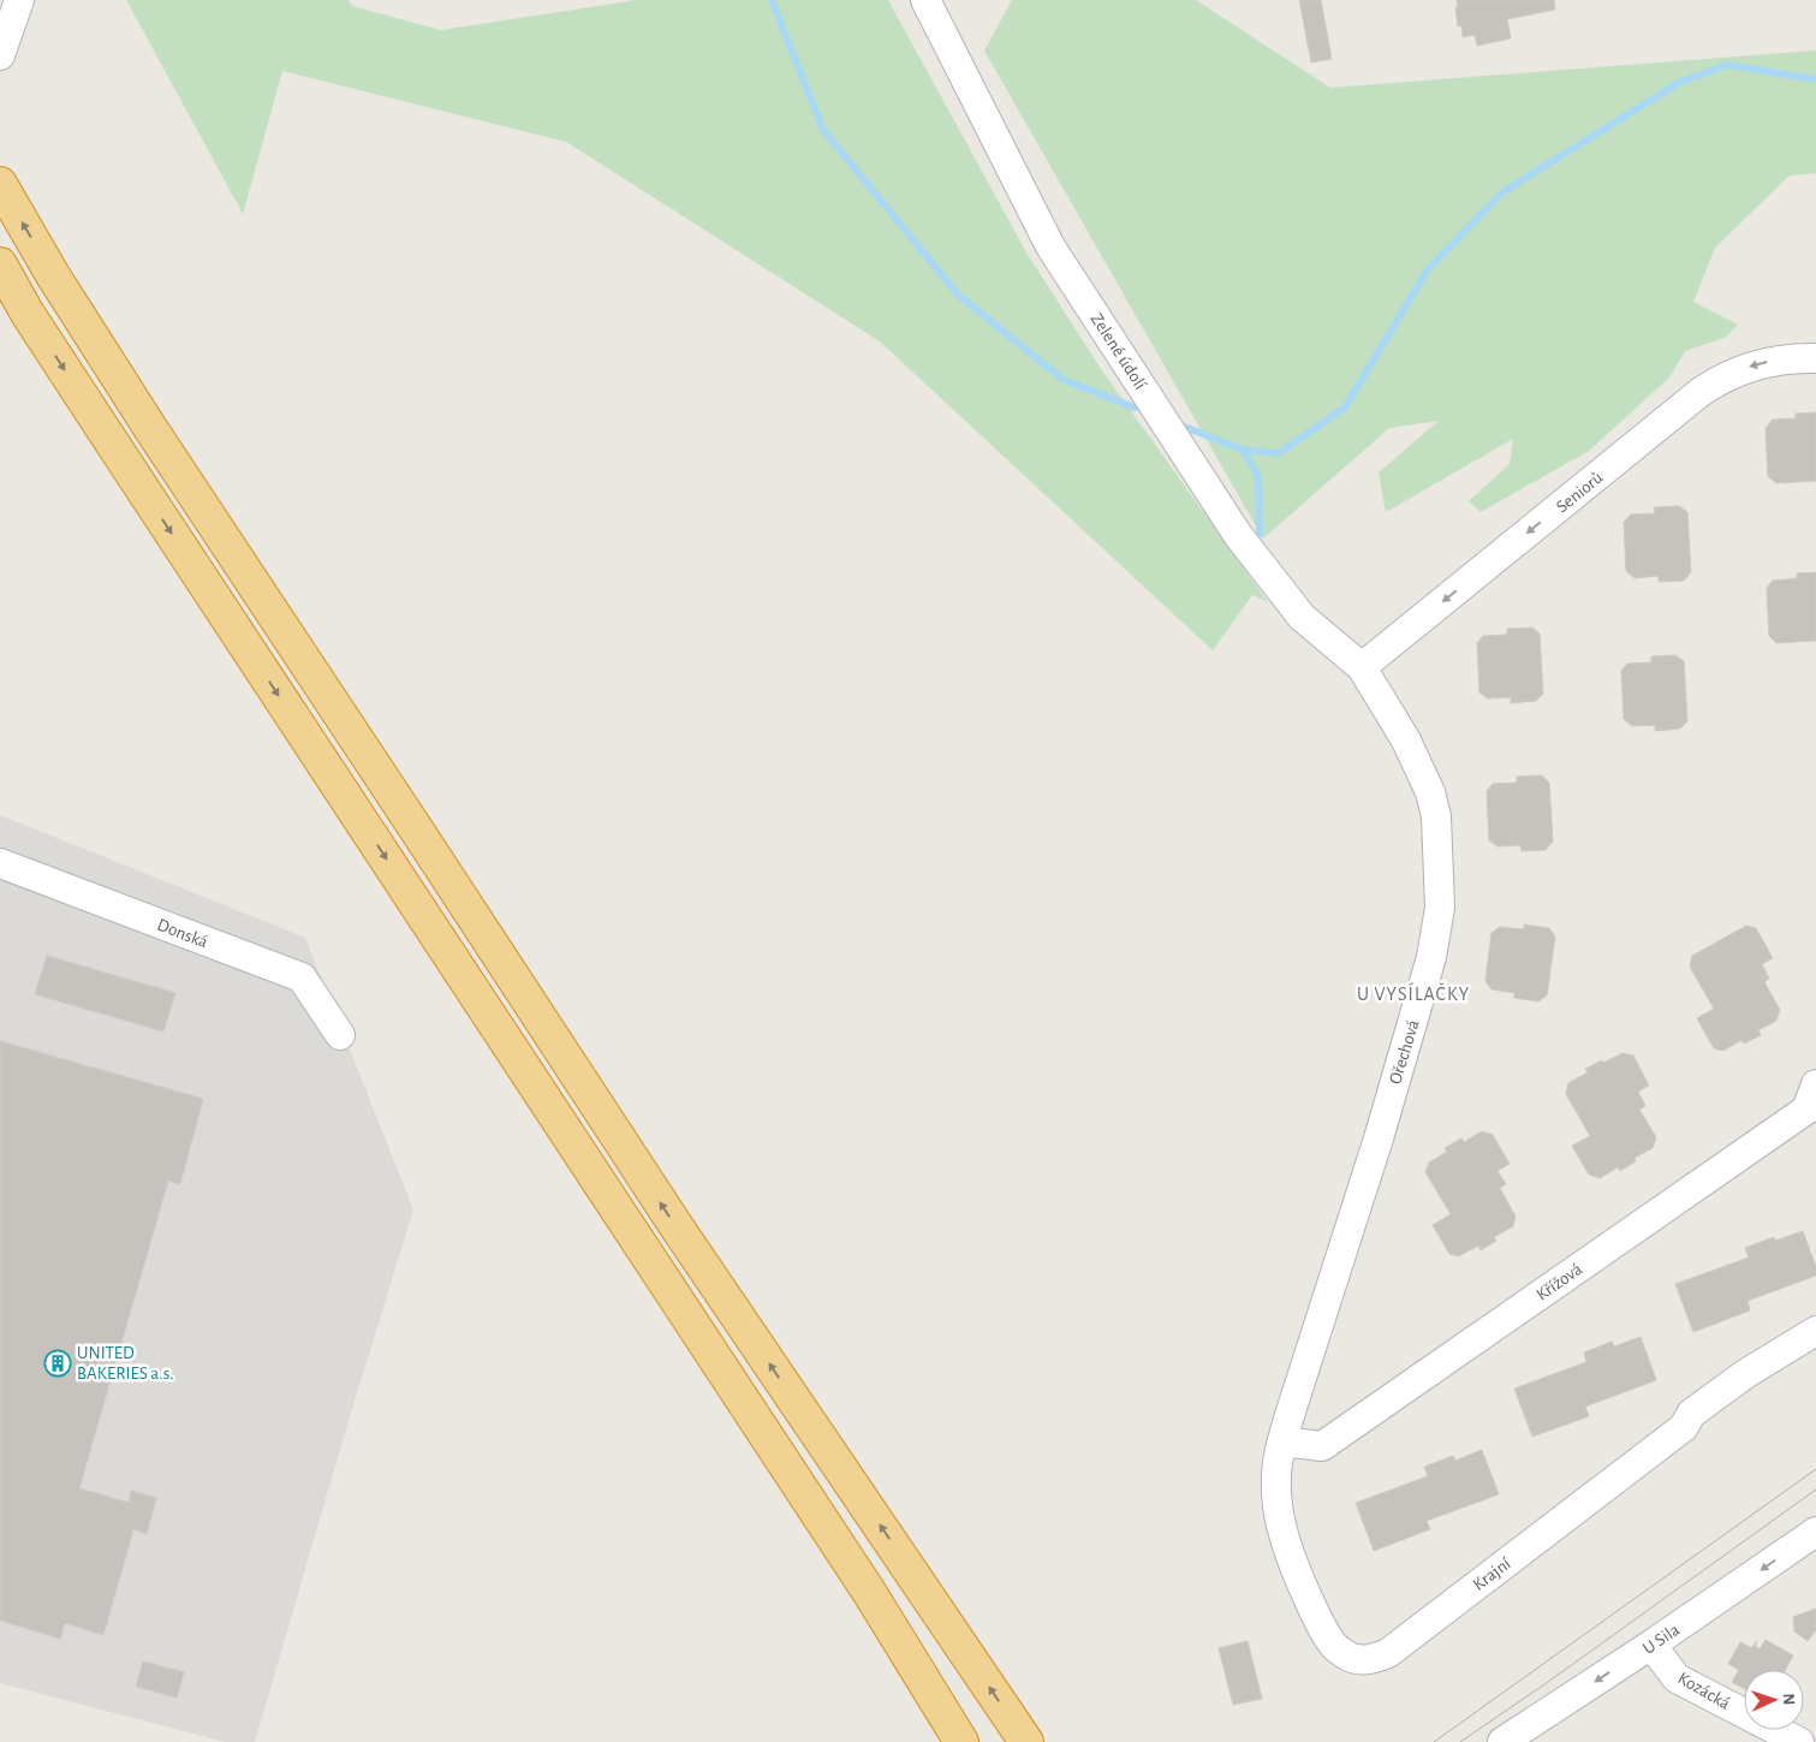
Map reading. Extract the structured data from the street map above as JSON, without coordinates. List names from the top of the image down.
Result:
{
  "streets": {
    "street": [
      "Zelené údolí",
      "Seniorů",
      "Donská",
      "Ořechová",
      "Křížová",
      "Krajní",
      "U Sila",
      "Kozácká"
    ]
  },
  "crossings": [
    ["Zelené údolí", "Seniorů"],
    ["Zelené údolí", "Ořechová"],
    ["Seniorů", "Ořechová"],
    ["Ořechová", "Křížová"],
    ["Ořechová", "Krajní"],
    ["Křížová", "Krajní"],
    ["U Sila", "Kozácká"]
  ],
  "one_way": ["Seniorů", "U Sila"],
  "districts": ["U VYSÍLAČKY"],
  "places": {
    "building": ["UNITED BAKERIES a.s."]
  },
  "north": "right"
}
